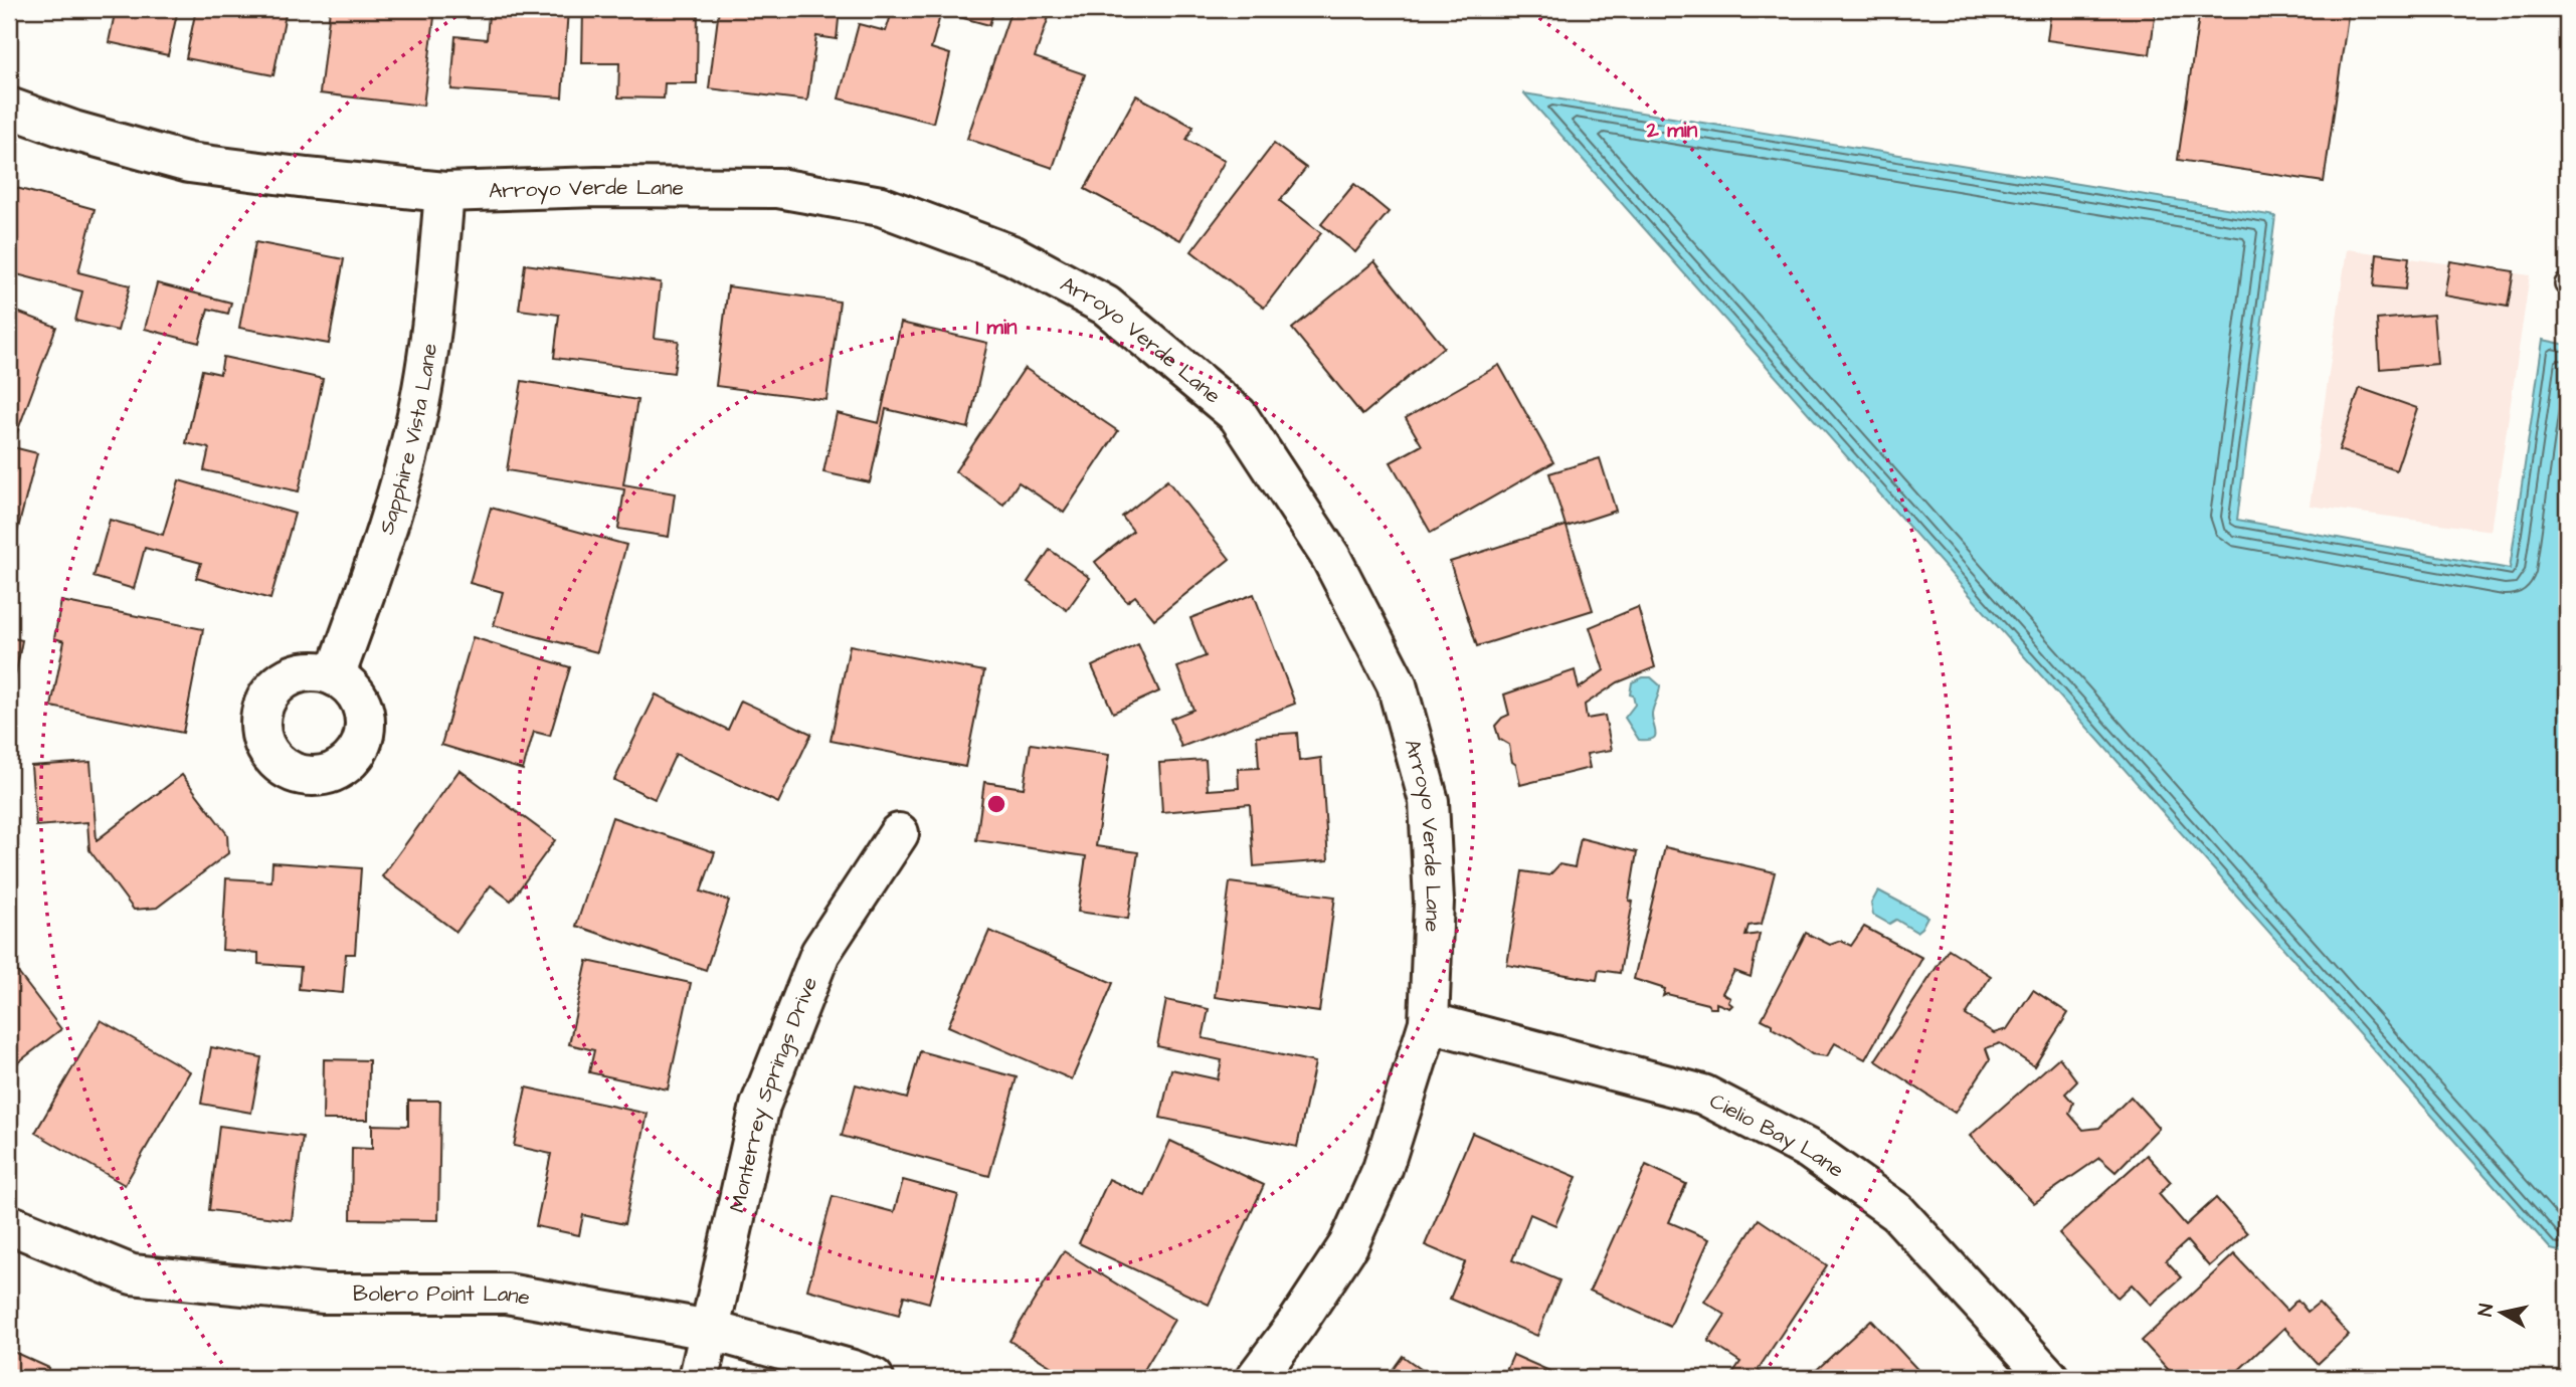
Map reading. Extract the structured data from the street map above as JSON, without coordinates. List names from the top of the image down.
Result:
{
  "streets": {
    "street": [
      "Arroyo Verde Lane",
      "Sapphire Vista Lane",
      "Monterrey Springs Drive",
      "Cielio Bay Lane",
      "Bolero Point Lane"
    ]
  },
  "crossings": [
    ["Arroyo Verde Lane", "Sapphire Vista Lane"],
    ["Arroyo Verde Lane", "Cielio Bay Lane"],
    ["Monterrey Springs Drive", "Bolero Point Lane"]
  ],
  "north": "left",
  "rings": ["2 min", "1 min"]
}
